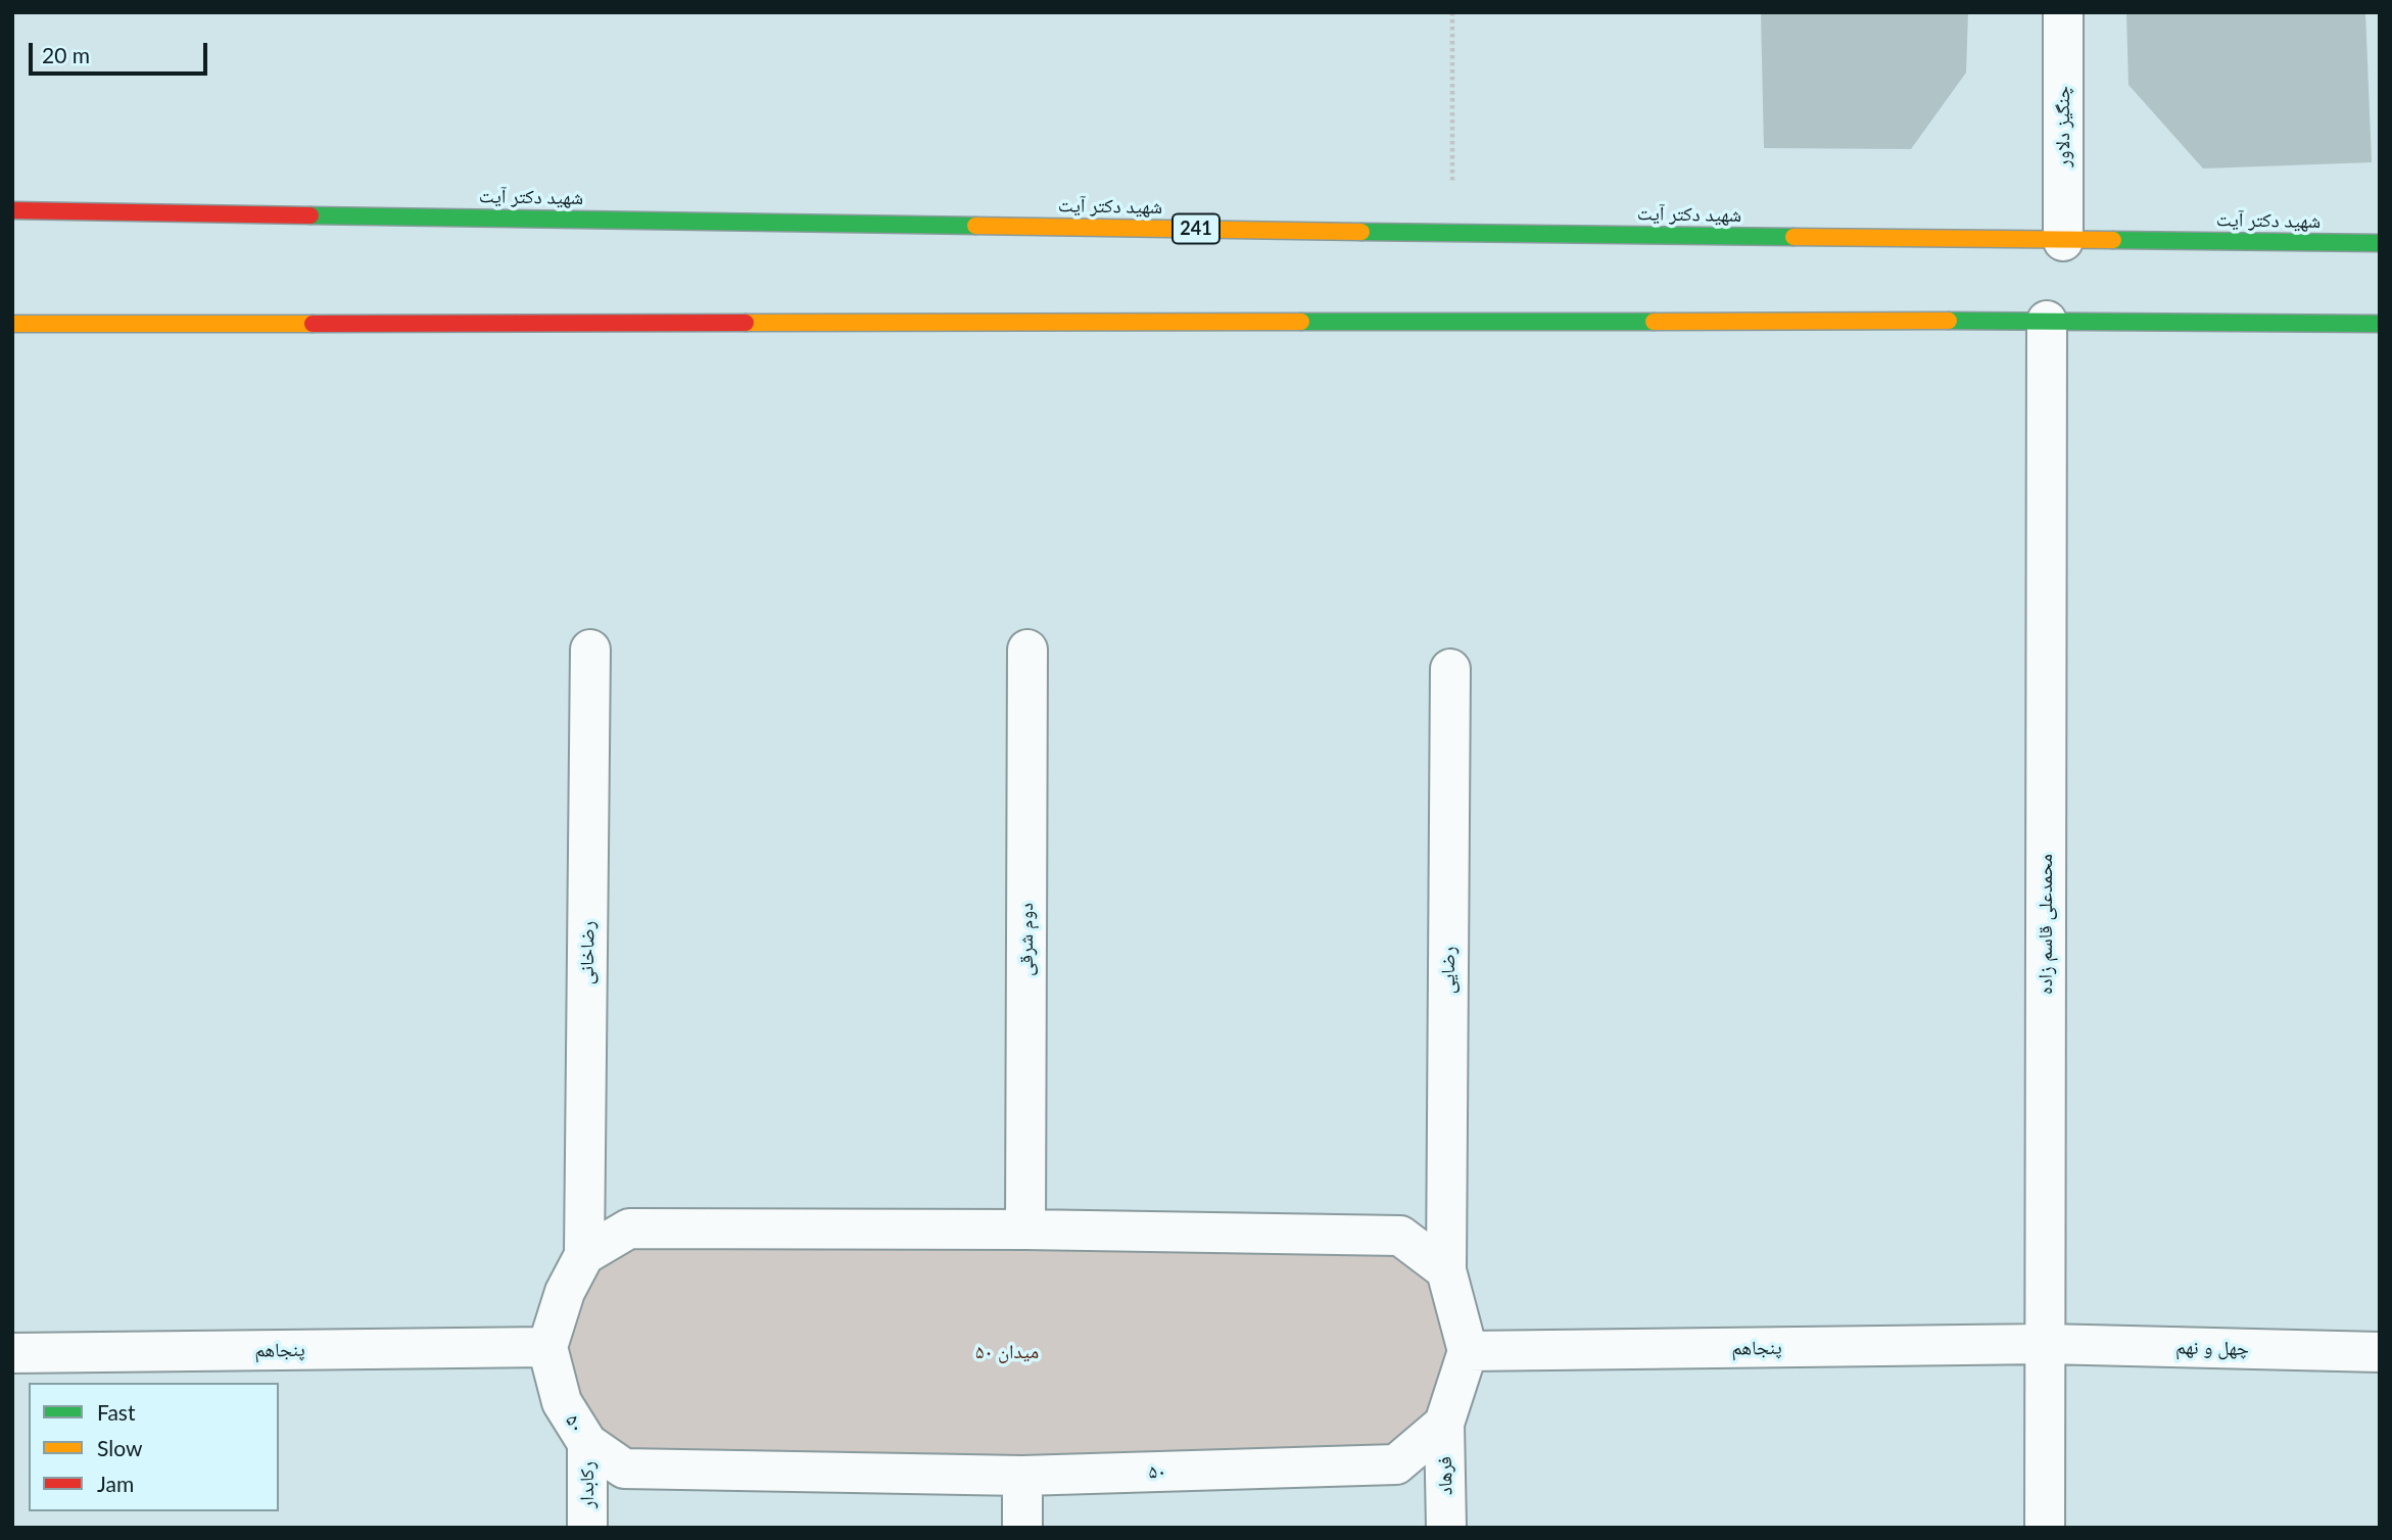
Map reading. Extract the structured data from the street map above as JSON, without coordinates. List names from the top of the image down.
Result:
{
  "streets": {
    "main road": ["شهید دکتر آیت", "241"],
    "street": [
      "چنگیز دلاور",
      "محمدعلی قاسم زاده",
      "دوم شرقی",
      "رضاخانی",
      "رضایی",
      "پنجاهم",
      "چهل و نهم",
      "۵۰",
      "فرهاد",
      "رکابدار"
    ]
  },
  "crossings": [
    ["چنگیز دلاور", "شهید دکتر آیت"],
    ["محمدعلی قاسم زاده", "پنجاهم"],
    ["محمدعلی قاسم زاده", "چهل و نهم"],
    ["پنجاهم", "چهل و نهم"],
    ["پنجاهم", "۵۰"],
    ["۵۰", "فرهاد"],
    ["۵۰", "رکابدار"]
  ],
  "parks": ["میدان ۵۰"],
  "legend": ["Fast", "Slow", "Jam"],
  "scale_bar": "20 m"
}
